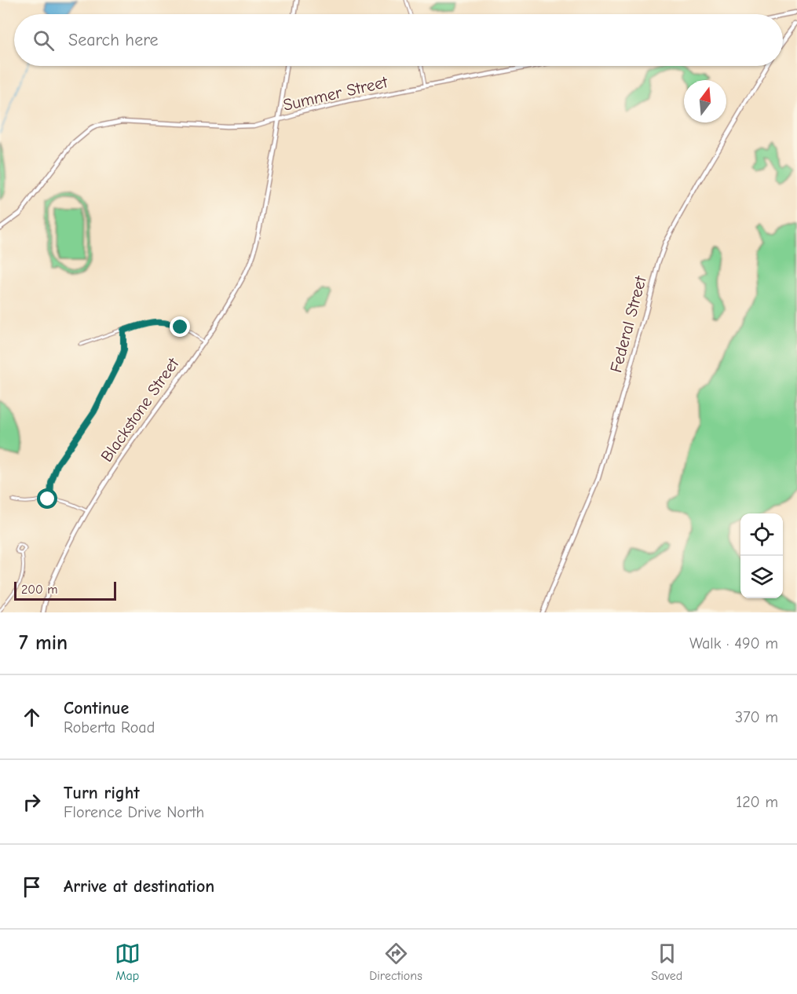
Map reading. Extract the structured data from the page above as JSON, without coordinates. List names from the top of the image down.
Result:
{
  "streets": {
    "main road": ["Summer Street", "Federal Street", "Blackstone Street"]
  },
  "crossings": [
    ["Summer Street", "Blackstone Street"]
  ],
  "scale_bar": "200 m",
  "north": "top",
  "page": {
    "search": "Search here",
    "scale": "200 m",
    "heading": ["7 min", "Walk · 490 m"],
    "list": [
      ["Continue", "Roberta Road", "370 m"],
      ["Turn right", "Florence Drive North", "120 m"],
      "Arrive at destination"
    ],
    "nav": ["Map", "Directions", "Saved"]
  }
}
